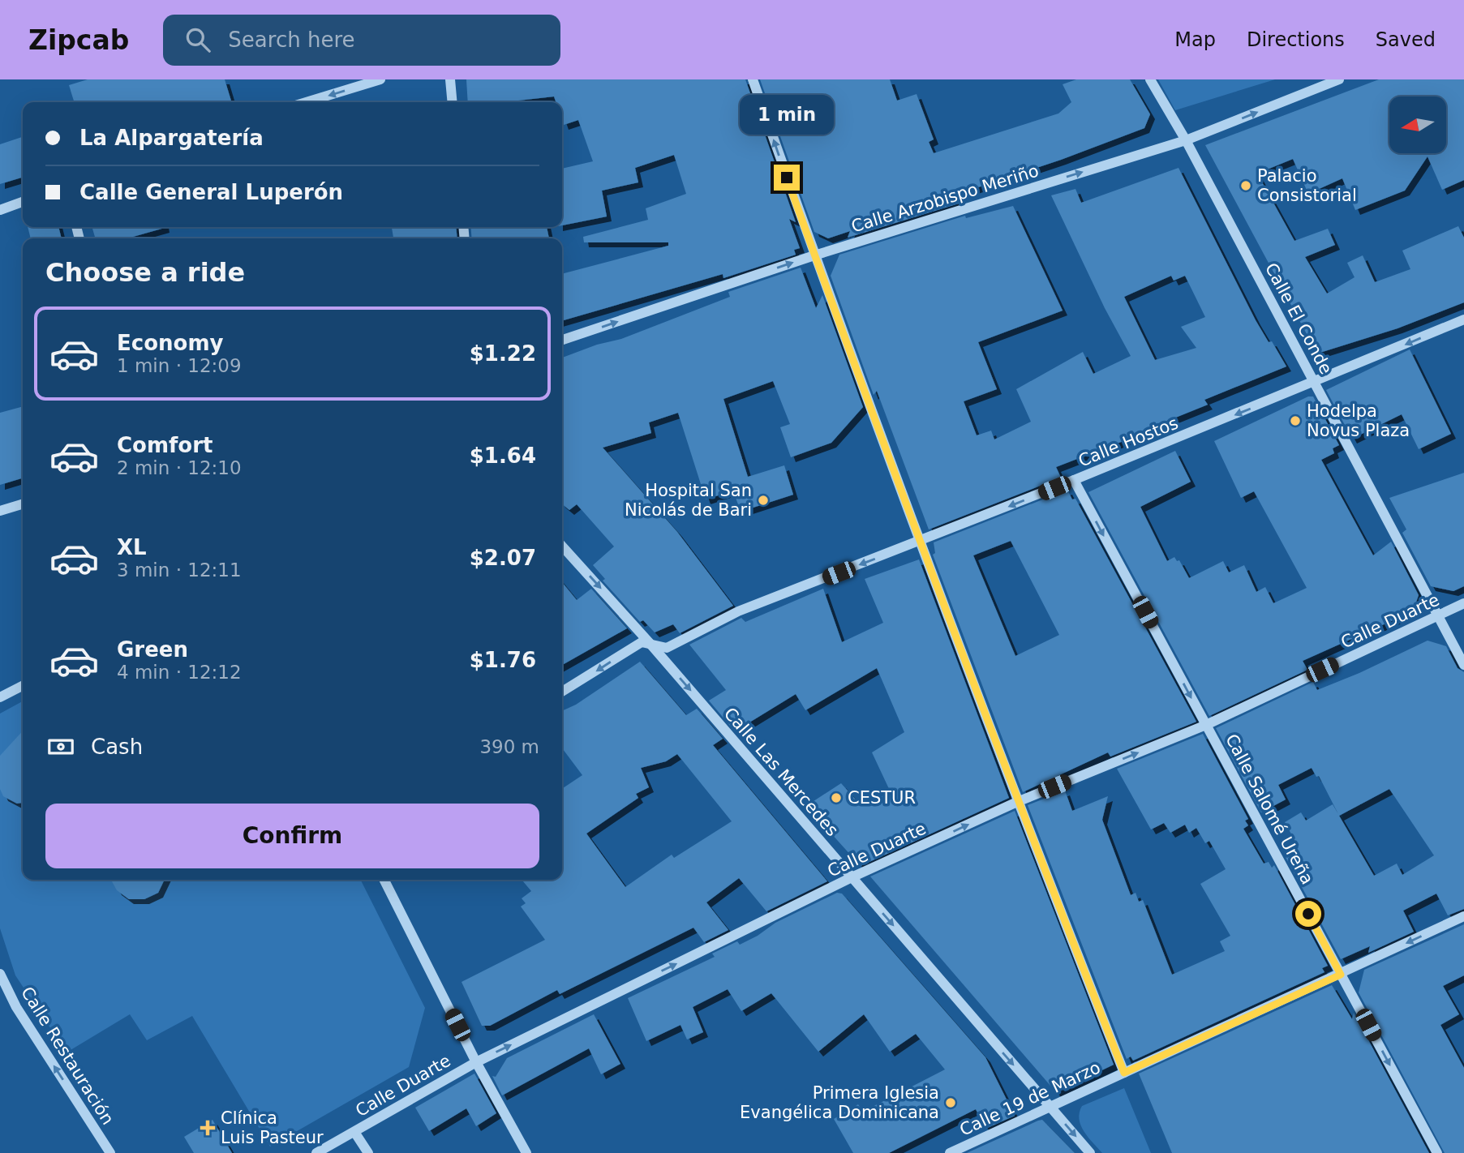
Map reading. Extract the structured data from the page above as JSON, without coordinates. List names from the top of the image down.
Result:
{
  "streets": {
    "street": [
      "Calle Arzobispo Meriño",
      "Calle El Conde",
      "Calle Hostos",
      "Calle Duarte",
      "Calle Las Mercedes",
      "Calle Salomé Ureña",
      "Calle Restauración",
      "Calle 19 de Marzo"
    ]
  },
  "crossings": [
    ["Calle Arzobispo Meriño", "Calle El Conde"],
    ["Calle El Conde", "Calle Hostos"],
    ["Calle El Conde", "Calle Duarte"],
    ["Calle Hostos", "Calle Las Mercedes"],
    ["Calle Hostos", "Calle Salomé Ureña"],
    ["Calle Duarte", "Calle Las Mercedes"],
    ["Calle Duarte", "Calle Salomé Ureña"],
    ["Calle Las Mercedes", "Calle 19 de Marzo"],
    ["Calle Salomé Ureña", "Calle 19 de Marzo"]
  ],
  "one_way": [
    "Calle Arzobispo Meriño",
    "Calle Hostos",
    "Calle Duarte",
    "Calle Las Mercedes",
    "Calle Salomé Ureña",
    "Calle Restauración"
  ],
  "places": {
    "other": [
      "Palacio Consistorial",
      "Hodelpa Novus Plaza",
      "Hospital San Nicolás de Bari",
      "CESTUR",
      "Primera Iglesia Evangélica Dominicana"
    ],
    "health": ["Clínica Luis Pasteur"]
  },
  "north": "left",
  "page": {
    "header": "Zipcab",
    "search": "Search here",
    "nav": ["Map", "Directions", "Saved"],
    "bubble": "1 min",
    "banner": ["La Alpargatería", "Calle General Luperón"],
    "heading": "Choose a ride",
    "list": [
      {
        "name": "Economy",
        "note": "1 min · 12:09",
        "value": "$1.22"
      },
      {
        "name": "Comfort",
        "note": "2 min · 12:10",
        "value": "$1.64"
      },
      {
        "name": "XL",
        "note": "3 min · 12:11",
        "value": "$2.07"
      },
      {
        "name": "Green",
        "note": "4 min · 12:12",
        "value": "$1.76"
      }
    ],
    "pay": ["Cash", "390 m"],
    "buttons": "Confirm"
  }
}
